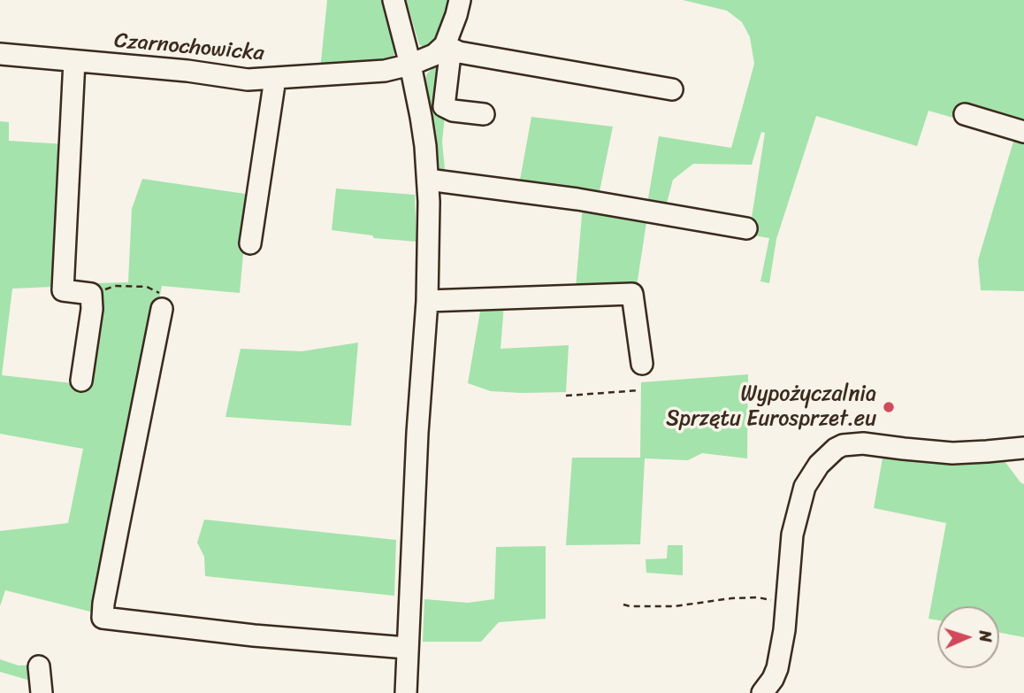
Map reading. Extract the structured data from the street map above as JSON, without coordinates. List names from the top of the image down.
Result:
{
  "streets": {
    "street": ["Czarnochowicka"]
  },
  "places": ["Wypożyczalnia Sprzętu Eurosprzet.eu"],
  "north": "right"
}
